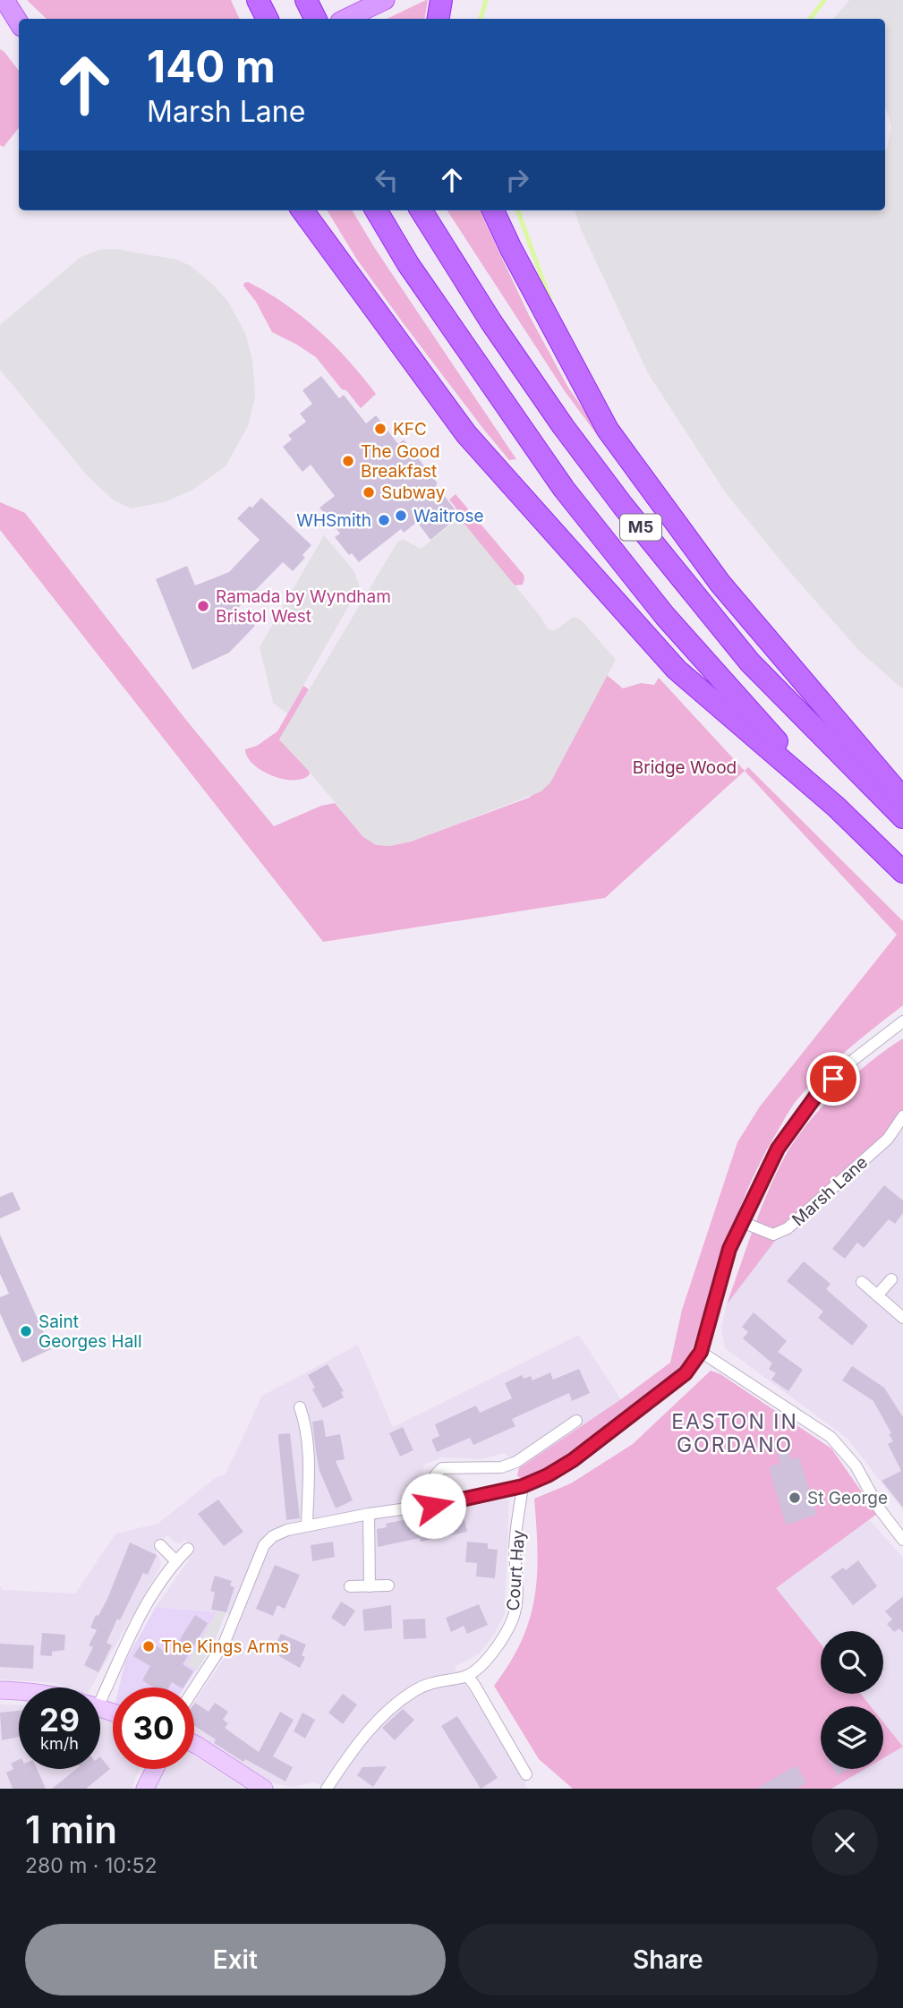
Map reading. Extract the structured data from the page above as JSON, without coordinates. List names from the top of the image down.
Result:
{
  "streets": {
    "highway": ["M5"],
    "street": ["Marsh Lane", "Court Hay"]
  },
  "districts": ["EASTON IN GORDANO"],
  "parks": ["Bridge Wood"],
  "places": [
    "KFC",
    "The Good Breakfast",
    "Subway",
    "Waitrose",
    "WHSmith",
    "Ramada by Wyndham Bristol West",
    "Saint Georges Hall",
    "St George",
    "The Kings Arms"
  ],
  "page": {
    "turn": ["140 m", "Marsh Lane"],
    "speed": "29 km/h",
    "limit": "30",
    "heading": ["1 min", "280 m · 10:52"],
    "buttons": ["Exit", "Share"]
  }
}
